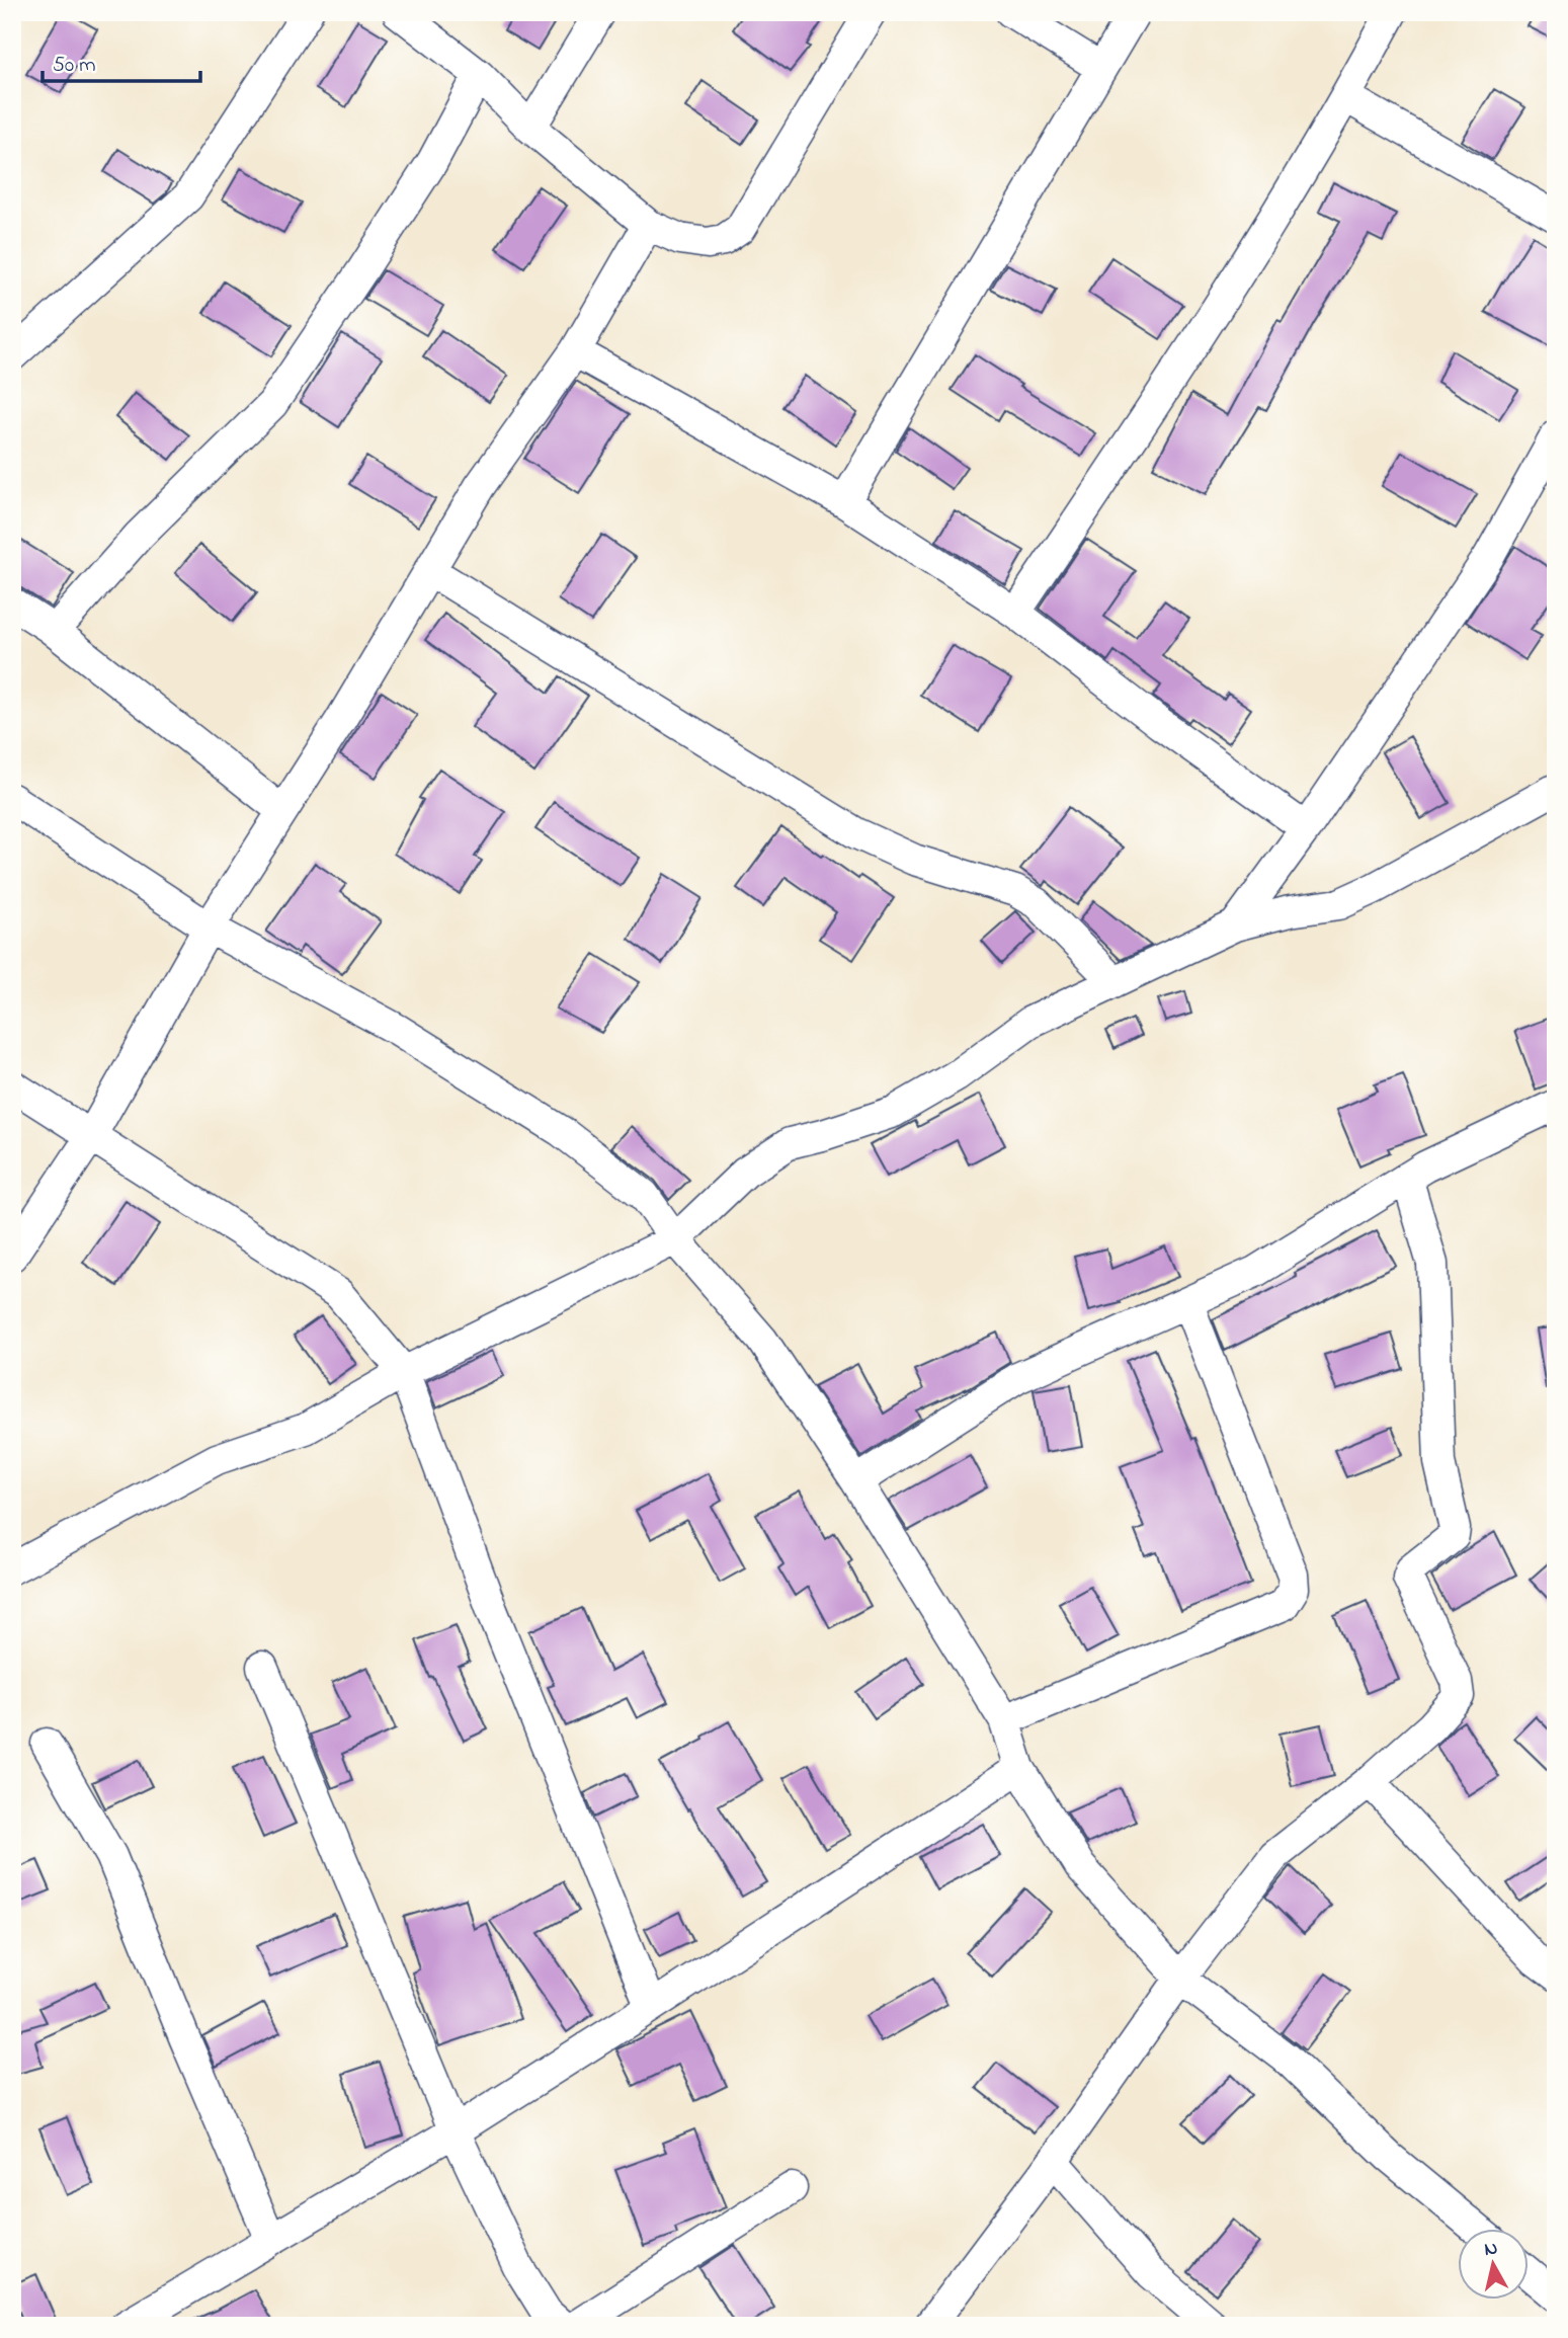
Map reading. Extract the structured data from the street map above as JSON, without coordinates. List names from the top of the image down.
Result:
{
  "scale_bar": "50 m",
  "north": "top"
}
